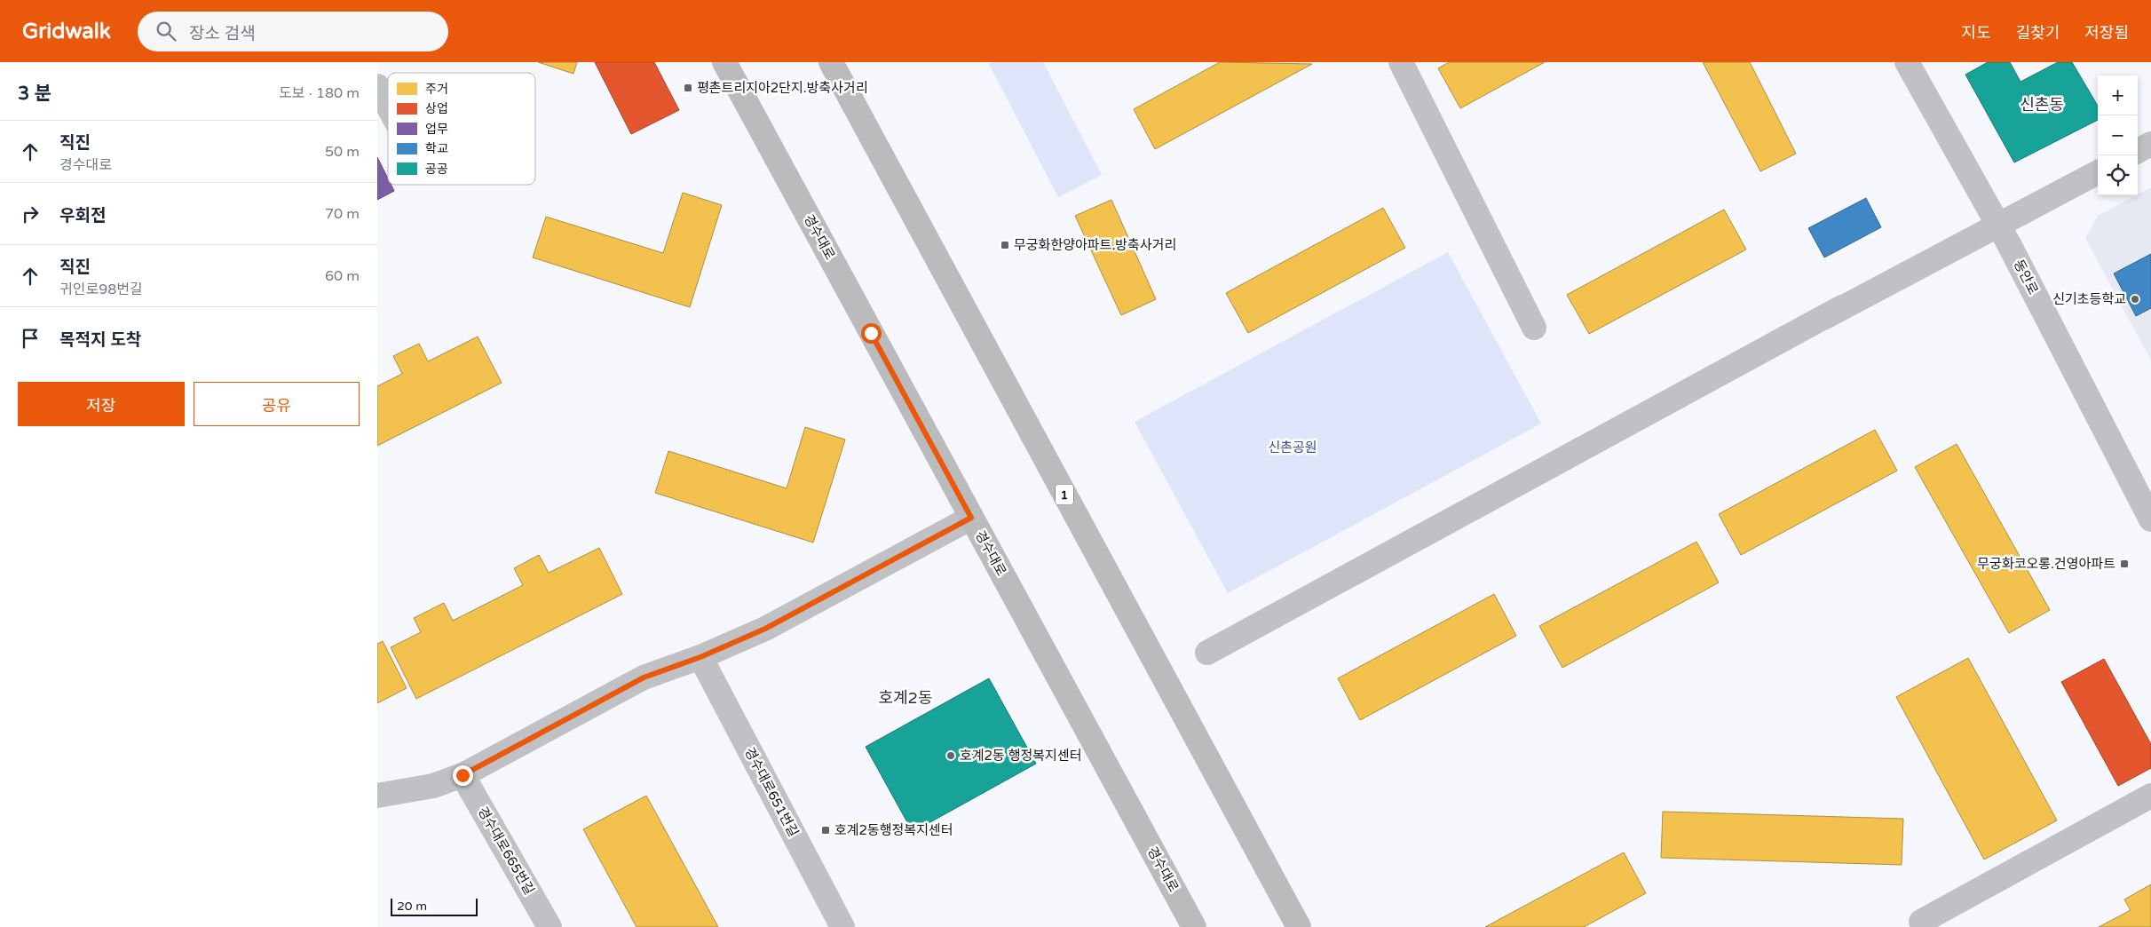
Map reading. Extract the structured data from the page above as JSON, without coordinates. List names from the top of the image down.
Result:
{
  "streets": {
    "main road": ["경수대로", "1"],
    "street": ["동안로", "경수대로651번길", "경수대로665번길"]
  },
  "districts": ["신촌동", "호계2동"],
  "parks": ["신촌공원"],
  "places": {
    "transit": [
      "평촌트리지아2단지.방축사거리",
      "무궁화한양아파트.방축사거리",
      "무궁화코오롱.건영아파트",
      "호계2동행정복지센터"
    ],
    "other": ["신기초등학교", "호계2동 행정복지센터"]
  },
  "legend": [
    "주거",
    "상업",
    "업무",
    "학교",
    "공공"
  ],
  "scale_bar": "20 m",
  "page": {
    "header": "Gridwalk",
    "search": "장소 검색",
    "nav": ["지도", "길찾기", "저장됨"],
    "heading": ["3 분", "도보 · 180 m"],
    "map_buttons": ["+", "−"],
    "list": [
      ["직진", "경수대로", "50 m"],
      ["우회전", "70 m"],
      ["직진", "귀인로98번길", "60 m"],
      "목적지 도착"
    ],
    "buttons": ["저장", "공유"],
    "scale": "20 m"
  }
}
